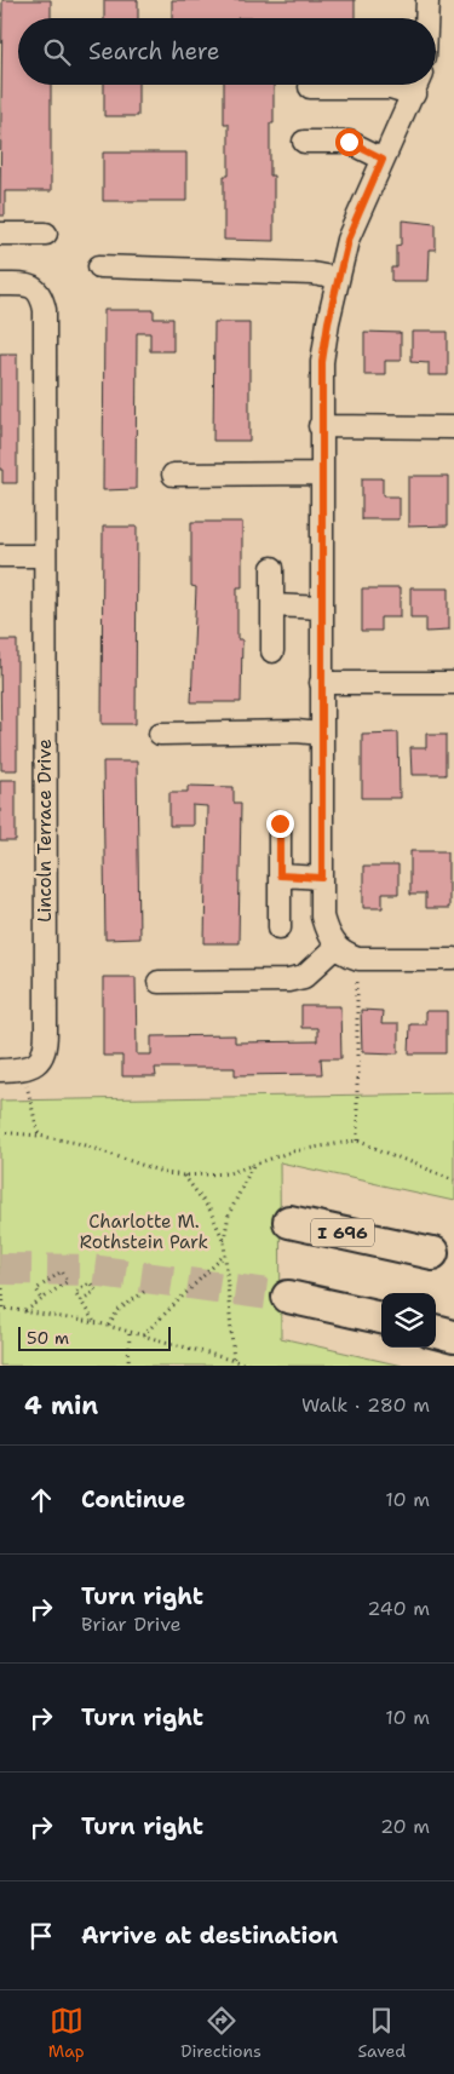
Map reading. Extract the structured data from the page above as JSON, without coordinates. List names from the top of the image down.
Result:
{
  "streets": {
    "highway": ["I 696"],
    "street": ["Lincoln Terrace Drive"]
  },
  "parks": ["Charlotte M. Rothstein Park"],
  "scale_bar": "50 m",
  "page": {
    "search": "Search here",
    "scale": "50 m",
    "heading": ["4 min", "Walk · 280 m"],
    "list": [
      ["Continue", "10 m"],
      ["Turn right", "Briar Drive", "240 m"],
      ["Turn right", "10 m"],
      ["Turn right", "20 m"],
      "Arrive at destination"
    ],
    "nav": ["Map", "Directions", "Saved"]
  }
}
